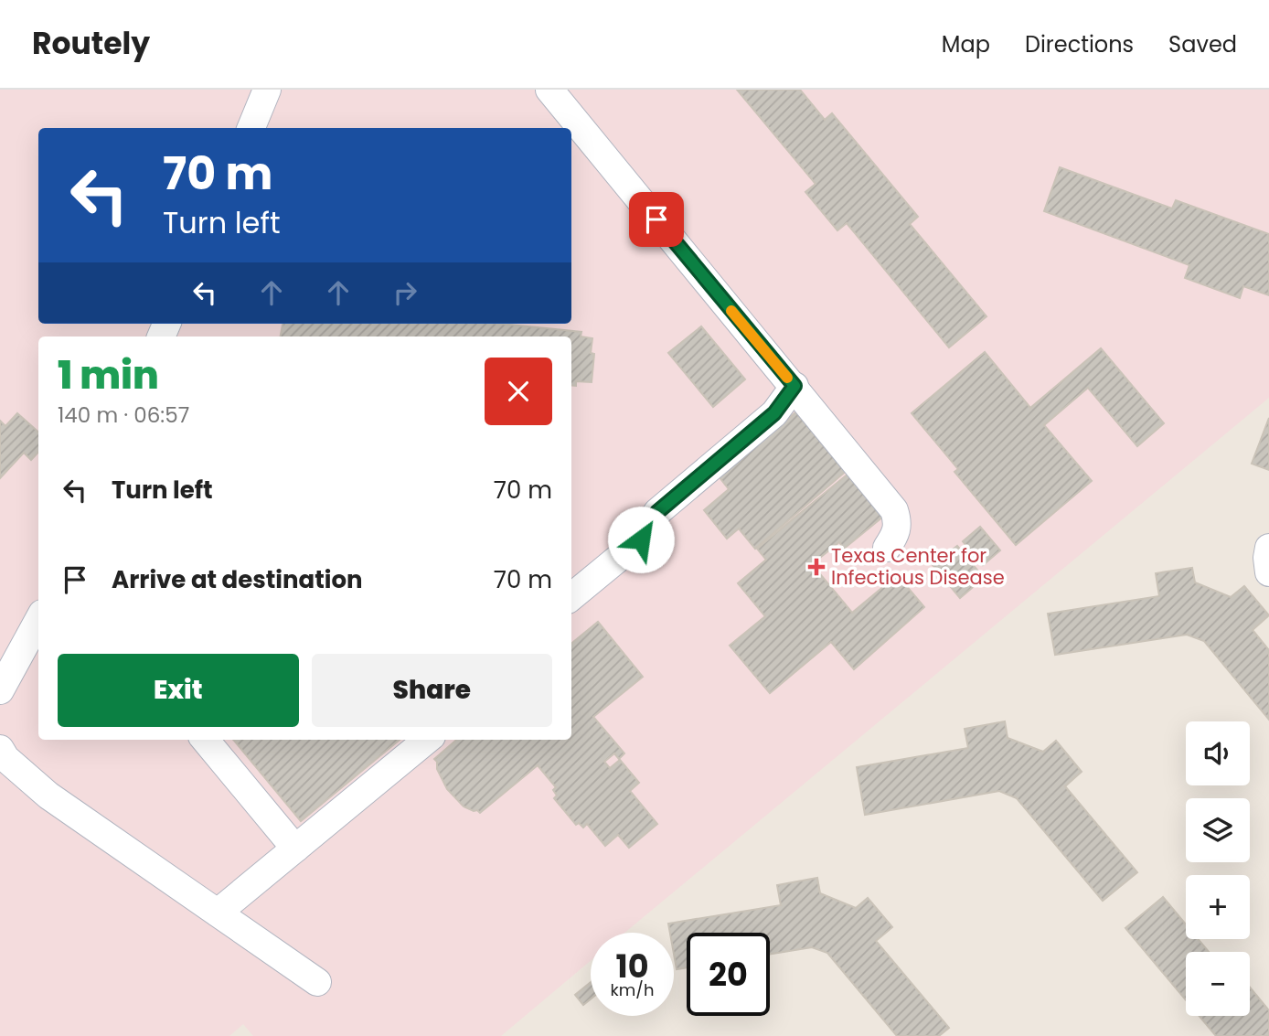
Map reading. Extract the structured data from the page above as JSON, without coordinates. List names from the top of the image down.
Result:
{
  "places": {
    "health": ["Texas Center for Infectious Disease"]
  },
  "page": {
    "header": "Routely",
    "nav": ["Map", "Directions", "Saved"],
    "turn": ["70 m", "Turn left"],
    "heading": ["1 min", "140 m · 06:57"],
    "list": [
      {
        "name": "Turn left",
        "value": "70 m"
      },
      {
        "name": "Arrive at destination",
        "value": "70 m"
      }
    ],
    "buttons": ["Exit", "Share"],
    "map_buttons": ["+", "−"],
    "speed": "10 km/h",
    "limit": "20"
  }
}
